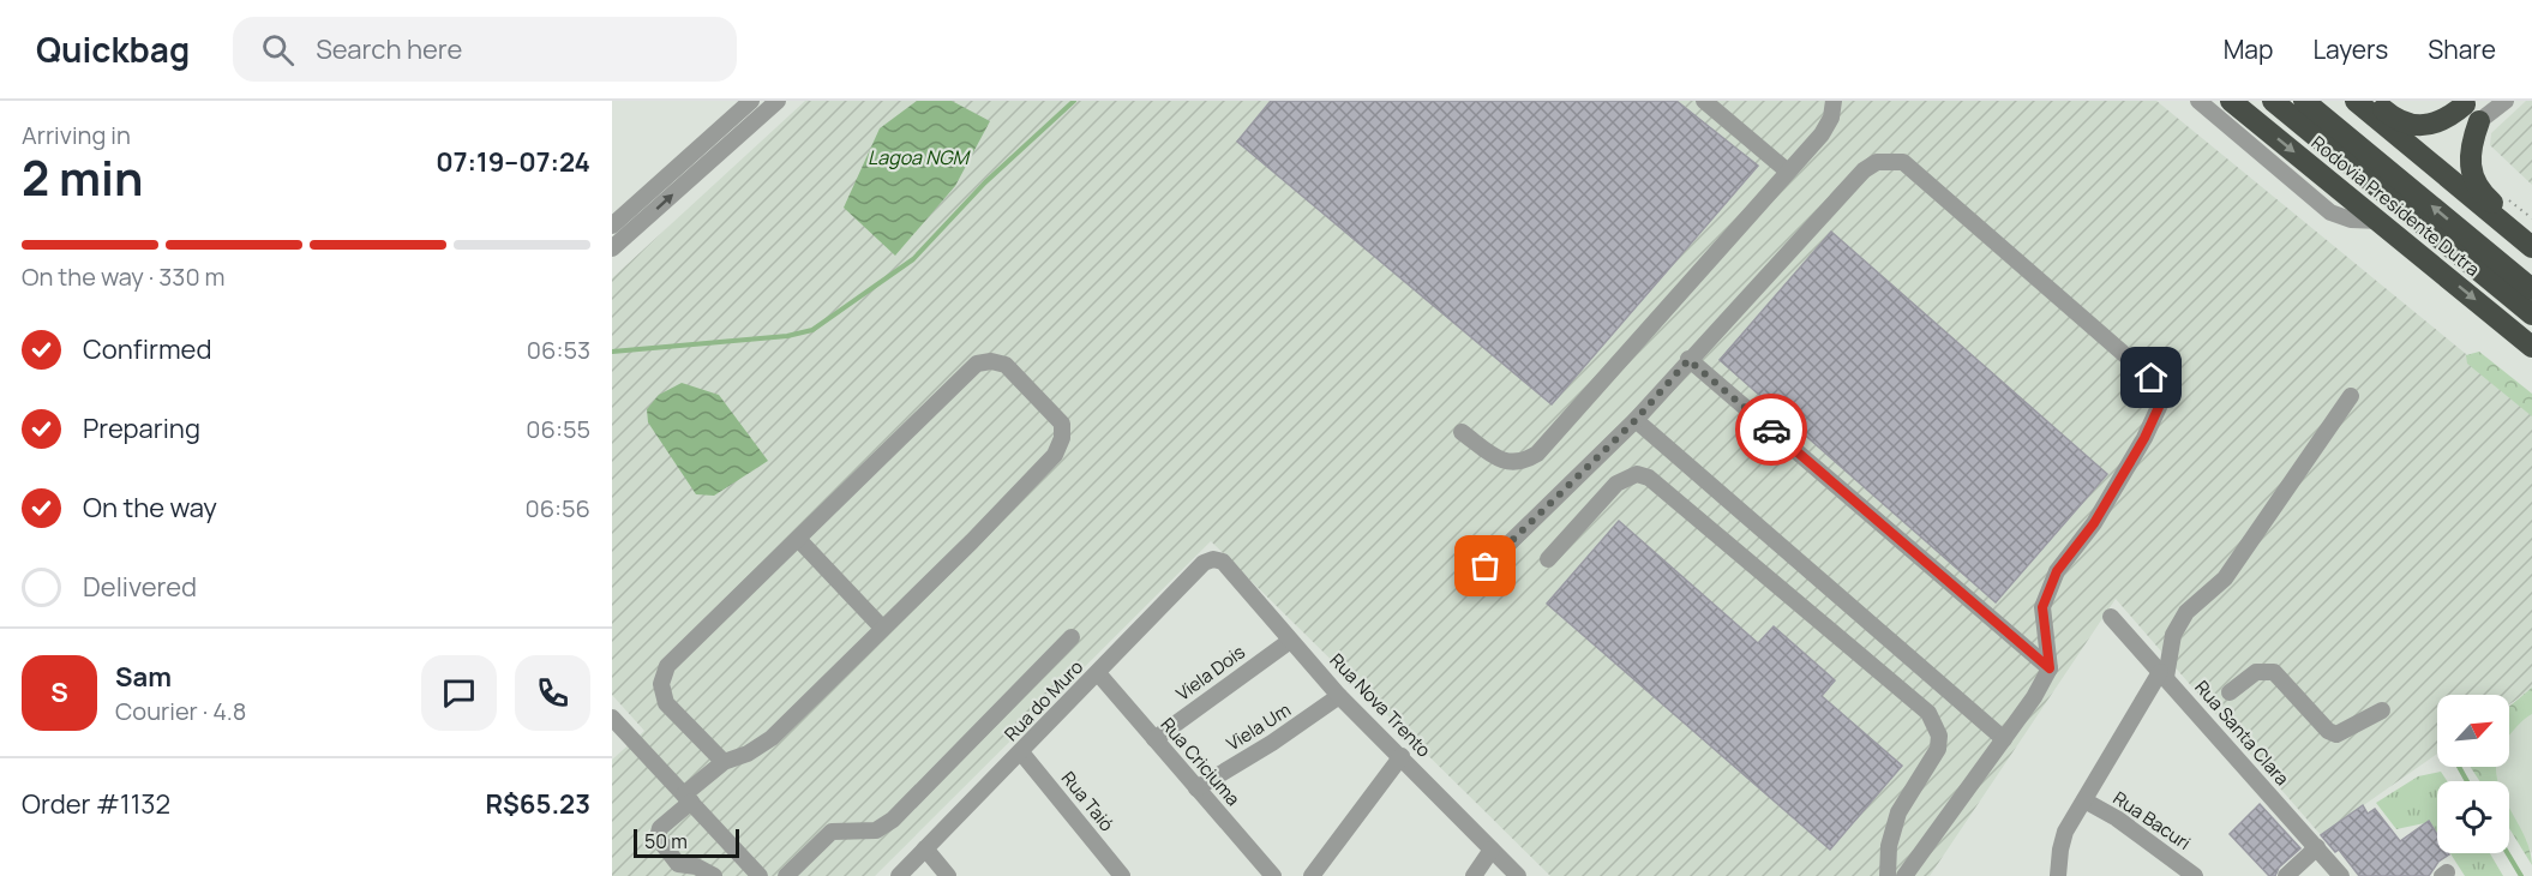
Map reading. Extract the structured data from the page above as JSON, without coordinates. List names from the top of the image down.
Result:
{
  "streets": {
    "highway": ["Rodovia Presidente Dutra"],
    "street": [
      "Viela Dois",
      "Rua do Muro",
      "Rua Nova Trento",
      "Viela Um",
      "Rua Santa Clara",
      "Rua Criciuma",
      "Rua Taió",
      "Rua Bacuri"
    ]
  },
  "crossings": [
    ["Viela Dois", "Rua Nova Trento"],
    ["Viela Dois", "Rua Criciuma"],
    ["Rua do Muro", "Rua Nova Trento"],
    ["Rua do Muro", "Rua Criciuma"],
    ["Rua do Muro", "Rua Taió"],
    ["Rua Nova Trento", "Viela Um"],
    ["Viela Um", "Rua Criciuma"]
  ],
  "water": ["Lagoa NGM"],
  "scale_bar": "50 m",
  "north": "top right",
  "page": {
    "header": "Quickbag",
    "search": "Search here",
    "nav": ["Map", "Layers", "Share"],
    "heading": ["2 min", "Arriving in", "07:19–07:24"],
    "panel": [
      "Sam",
      "Courier · 4.8",
      "Order #1132",
      "R$65.23"
    ],
    "bar": "On the way · 330 m",
    "list": [
      ["Confirmed", "06:53"],
      ["Preparing", "06:55"],
      ["On the way", "06:56"],
      "Delivered"
    ],
    "round": "S",
    "scale": "50 m"
  }
}
